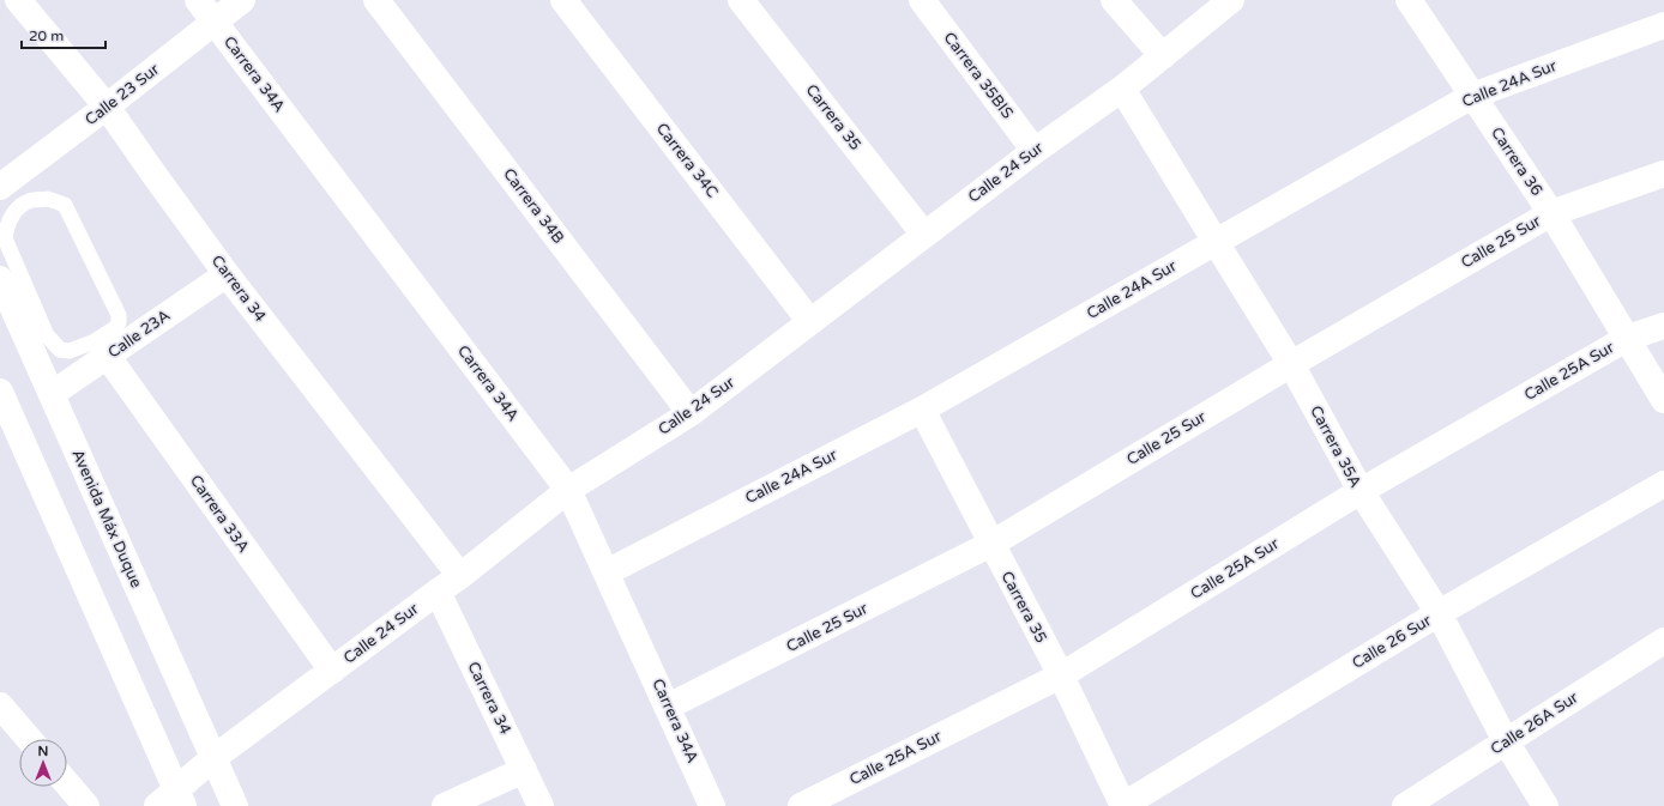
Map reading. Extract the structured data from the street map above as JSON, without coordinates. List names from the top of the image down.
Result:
{
  "streets": {
    "street": [
      "Carrera 34A",
      "Carrera 35BIS",
      "Calle 24A Sur",
      "Calle 23 Sur",
      "Carrera 35",
      "Carrera 34C",
      "Carrera 36",
      "Calle 24 Sur",
      "Carrera 34B",
      "Calle 25 Sur",
      "Carrera 34",
      "Calle 23A",
      "Calle 25A Sur",
      "Carrera 35A",
      "Carrera 33A",
      "Avenida Máx Duque",
      "Calle 26 Sur",
      "Calle 26A Sur"
    ]
  },
  "crossings": [
    ["Carrera 34A", "Calle 24A Sur"],
    ["Carrera 34A", "Calle 23 Sur"],
    ["Carrera 34A", "Calle 24 Sur"],
    ["Carrera 34A", "Calle 25 Sur"],
    ["Carrera 35BIS", "Calle 24 Sur"],
    ["Calle 24A Sur", "Carrera 35"],
    ["Calle 24A Sur", "Carrera 36"],
    ["Calle 24A Sur", "Carrera 35A"],
    ["Calle 23 Sur", "Carrera 34"],
    ["Carrera 35", "Calle 24 Sur"],
    ["Carrera 35", "Calle 25 Sur"],
    ["Carrera 35", "Calle 25A Sur"],
    ["Carrera 35", "Calle 26 Sur"],
    ["Carrera 34C", "Calle 24 Sur"],
    ["Carrera 36", "Calle 25 Sur"],
    ["Carrera 36", "Calle 25A Sur"],
    ["Calle 24 Sur", "Carrera 34B"],
    ["Calle 24 Sur", "Carrera 34"],
    ["Calle 24 Sur", "Carrera 35A"],
    ["Calle 24 Sur", "Carrera 33A"],
    ["Calle 24 Sur", "Avenida Máx Duque"],
    ["Calle 25 Sur", "Carrera 35A"],
    ["Carrera 34", "Calle 23A"],
    ["Calle 23A", "Carrera 33A"],
    ["Calle 23A", "Avenida Máx Duque"],
    ["Calle 25A Sur", "Carrera 35A"],
    ["Carrera 35A", "Calle 26 Sur"],
    ["Carrera 35A", "Calle 26A Sur"]
  ],
  "scale_bar": "20 m",
  "north": "top"
}
